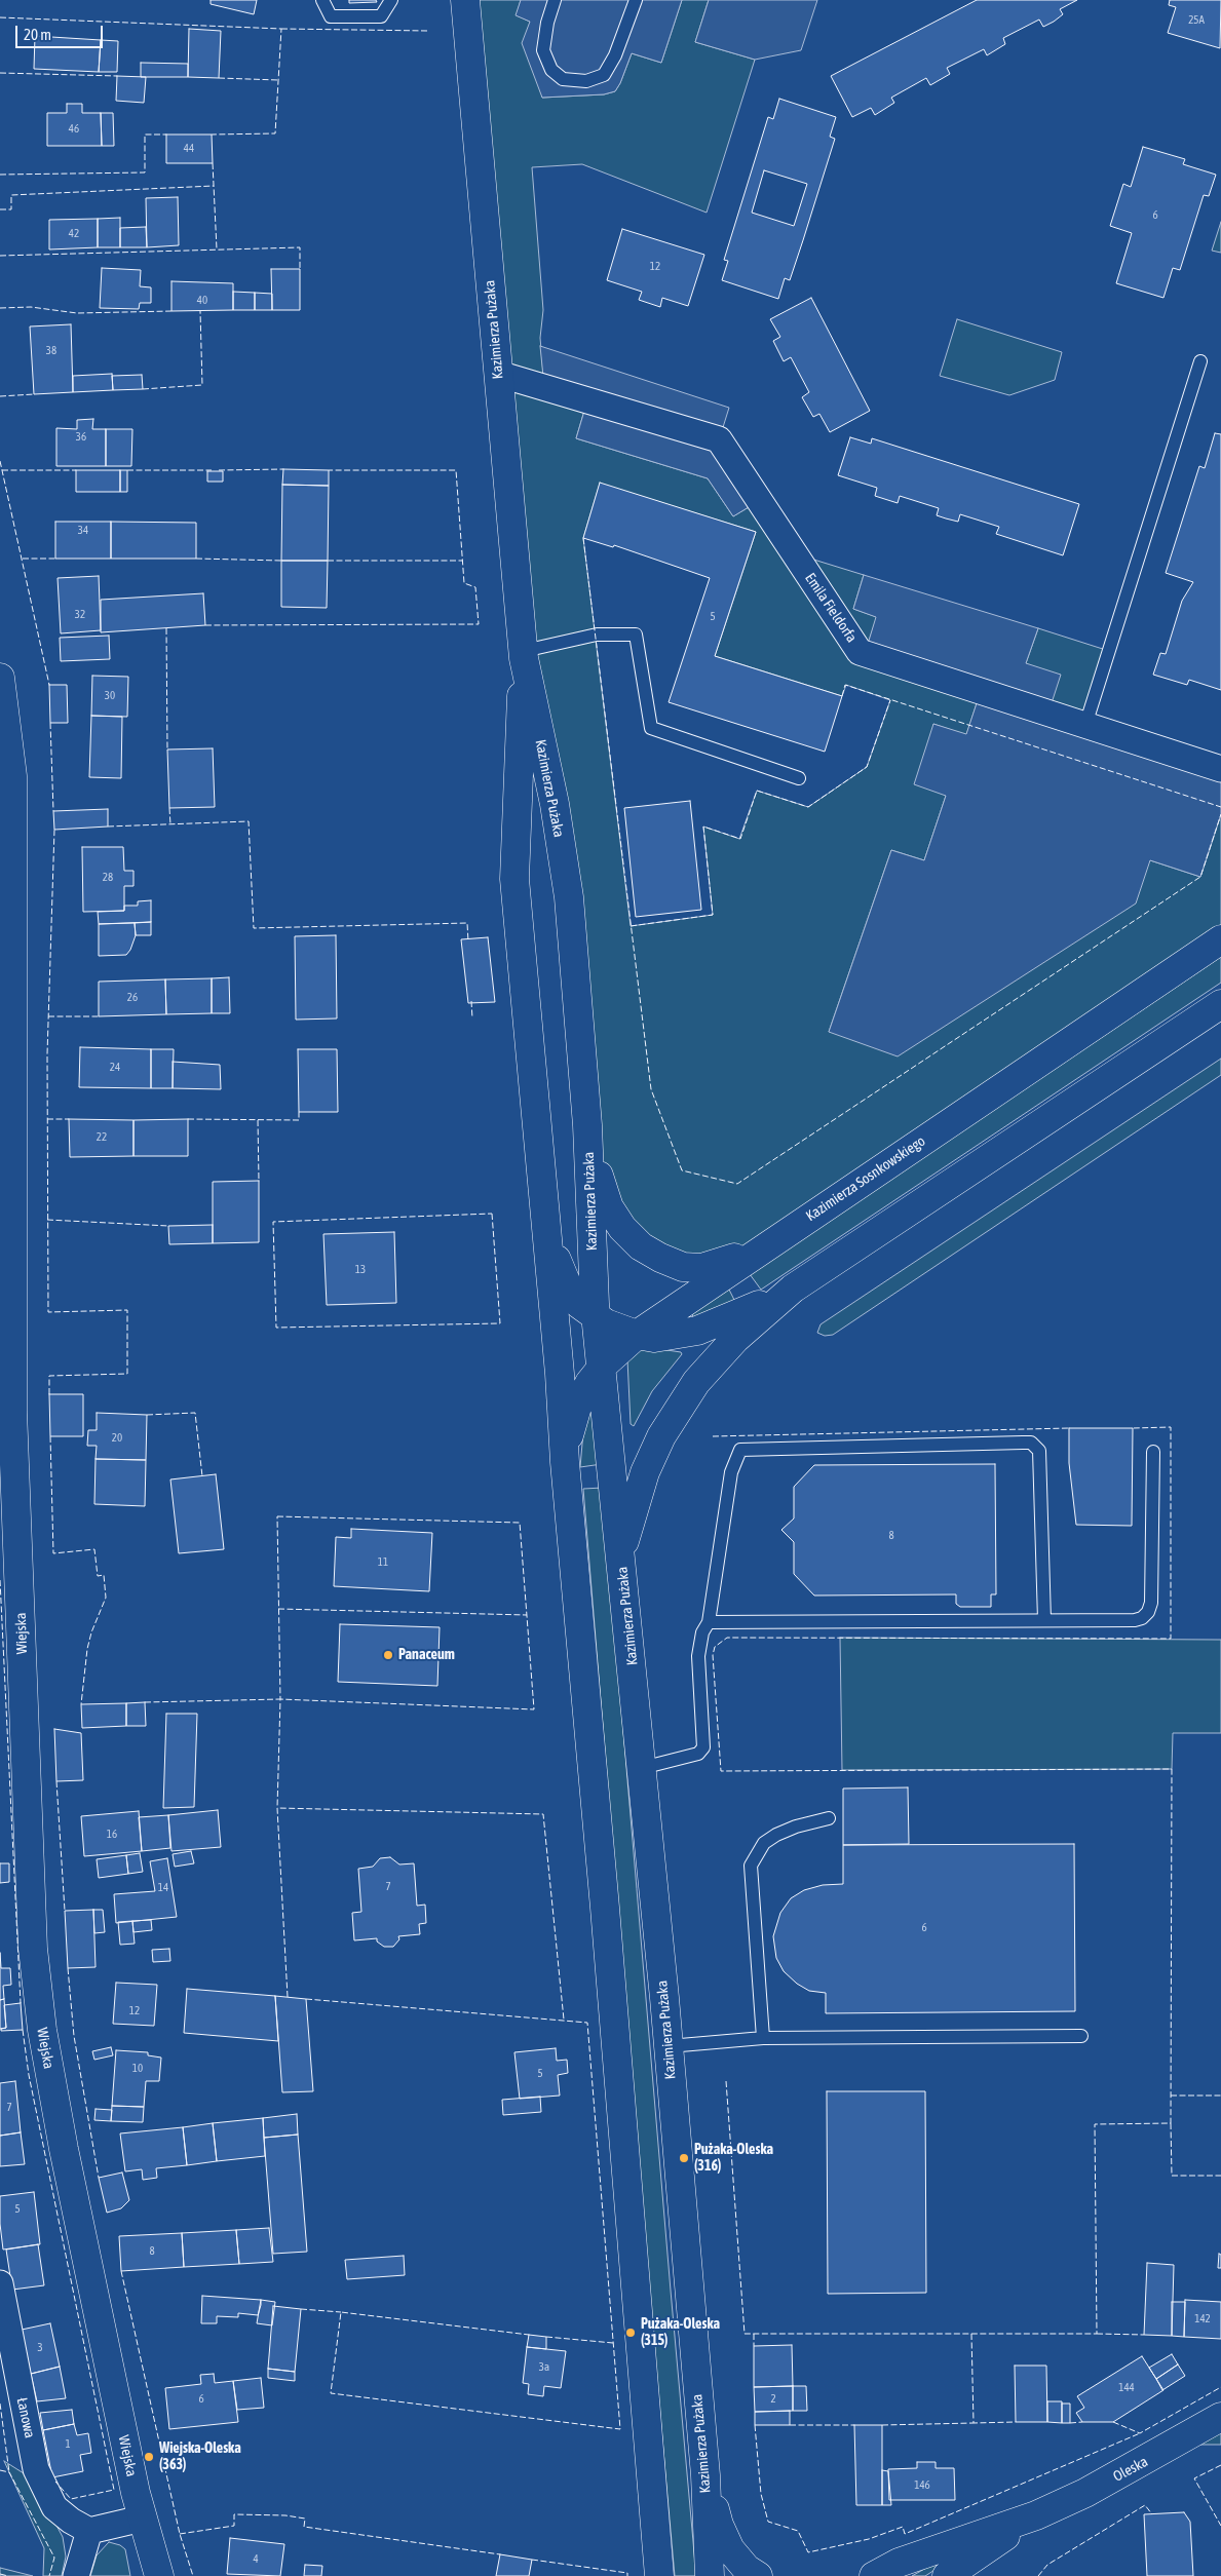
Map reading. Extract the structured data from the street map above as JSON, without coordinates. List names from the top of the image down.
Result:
{
  "streets": {
    "street": [
      "Kazimierza Pużaka",
      "Emila Fieldorfa",
      "Kazimierza Sosnkowskiego",
      "Wiejska",
      "Łanowa",
      "Oleska"
    ]
  },
  "crossings": [
    ["Kazimierza Pużaka", "Emila Fieldorfa"],
    ["Kazimierza Pużaka", "Kazimierza Sosnkowskiego"]
  ],
  "places": [
    "Panaceum",
    "Pużaka-Oleska (316)",
    "Pużaka-Oleska (315)",
    "Wiejska-Oleska (363)"
  ],
  "house_numbers": [
    "25A",
    "46",
    "44",
    "6",
    "42",
    "12",
    "40",
    "38",
    "36",
    "34",
    "32",
    "5",
    "30",
    "28",
    "26",
    "24",
    "22",
    "13",
    "20",
    "8",
    "11",
    "16",
    "7",
    "14",
    "6",
    "12",
    "10",
    "5",
    "7",
    "5",
    "8",
    "142",
    "3",
    "3a",
    "144",
    "6",
    "2",
    "1",
    "146",
    "4"
  ],
  "scale_bar": "20 m"
}
